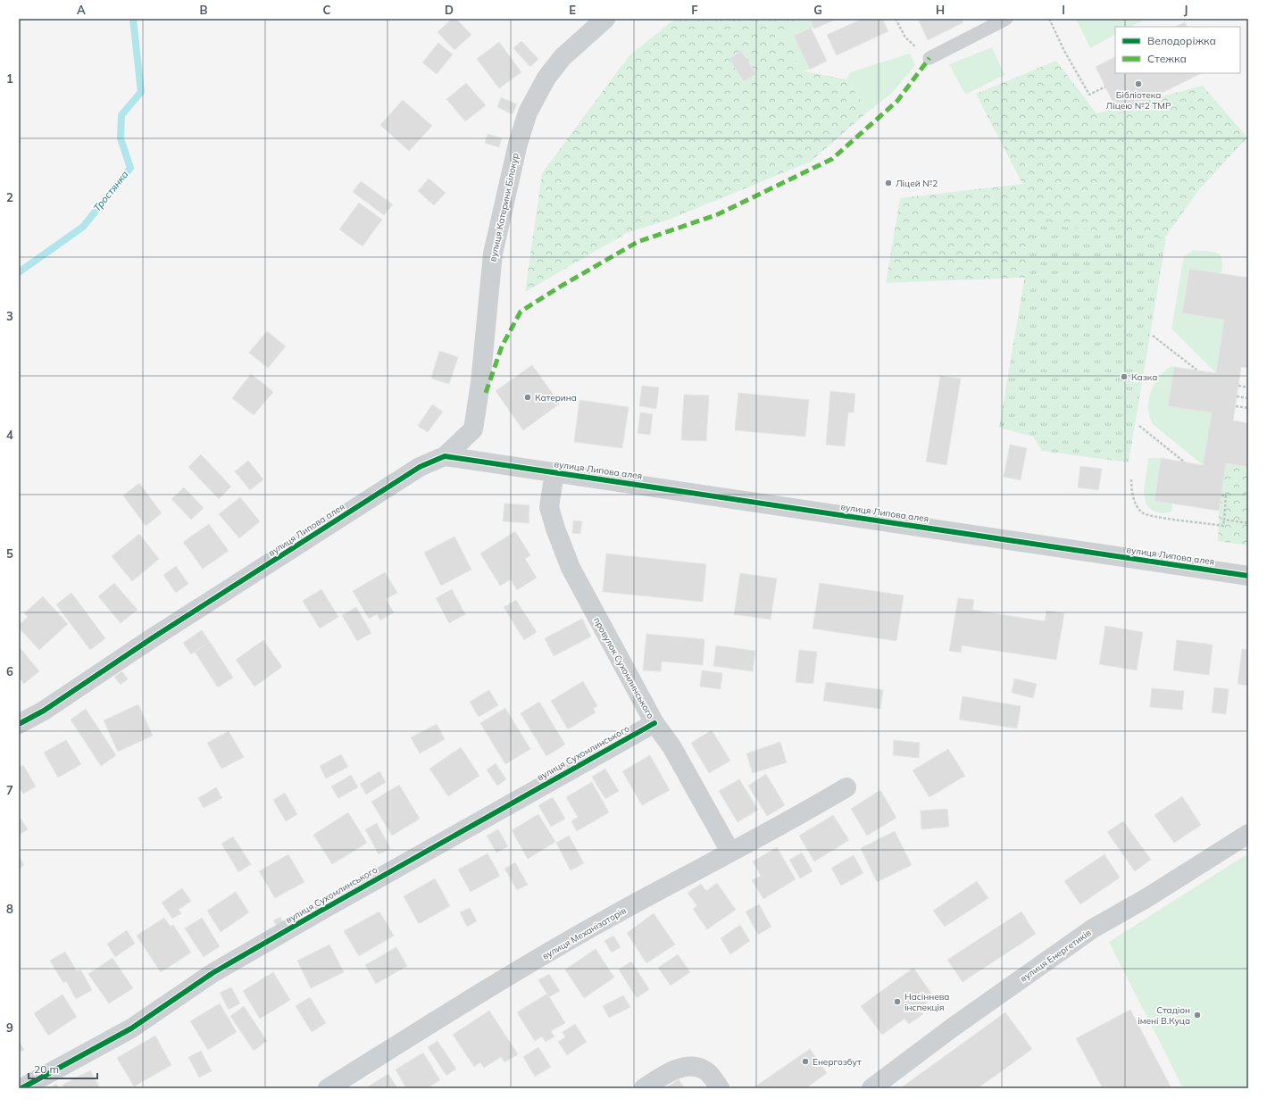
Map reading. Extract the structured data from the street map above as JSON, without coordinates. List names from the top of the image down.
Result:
{
  "streets": {
    "street": [
      "вулиця Катерини Білокур",
      "вулиця Липова алея",
      "провулок Сухомлинського",
      "вулиця Сухомлинського",
      "вулиця Механізаторів",
      "вулиця Енергетиків"
    ]
  },
  "crossings": [
    ["вулиця Катерини Білокур", "вулиця Липова алея"],
    ["вулиця Липова алея", "провулок Сухомлинського"],
    ["провулок Сухомлинського", "вулиця Сухомлинського"],
    ["провулок Сухомлинського", "вулиця Механізаторів"]
  ],
  "water": ["Тростянка"],
  "places": [
    "Бібліотека Ліцею №2 ТМР",
    "Ліцей №2",
    "Казка",
    "Катерина",
    "Насіннева інспекція",
    "Стадіон імені В.Куца",
    "Енергозбут"
  ],
  "legend": ["Велодоріжка", "Стежка"],
  "scale_bar": "20 m",
  "grid": {
    "columns": [
      "A",
      "B",
      "C",
      "D",
      "E",
      "F",
      "G",
      "H",
      "I",
      "J"
    ],
    "rows": [
      "1",
      "2",
      "3",
      "4",
      "5",
      "6",
      "7",
      "8",
      "9"
    ]
  }
}
